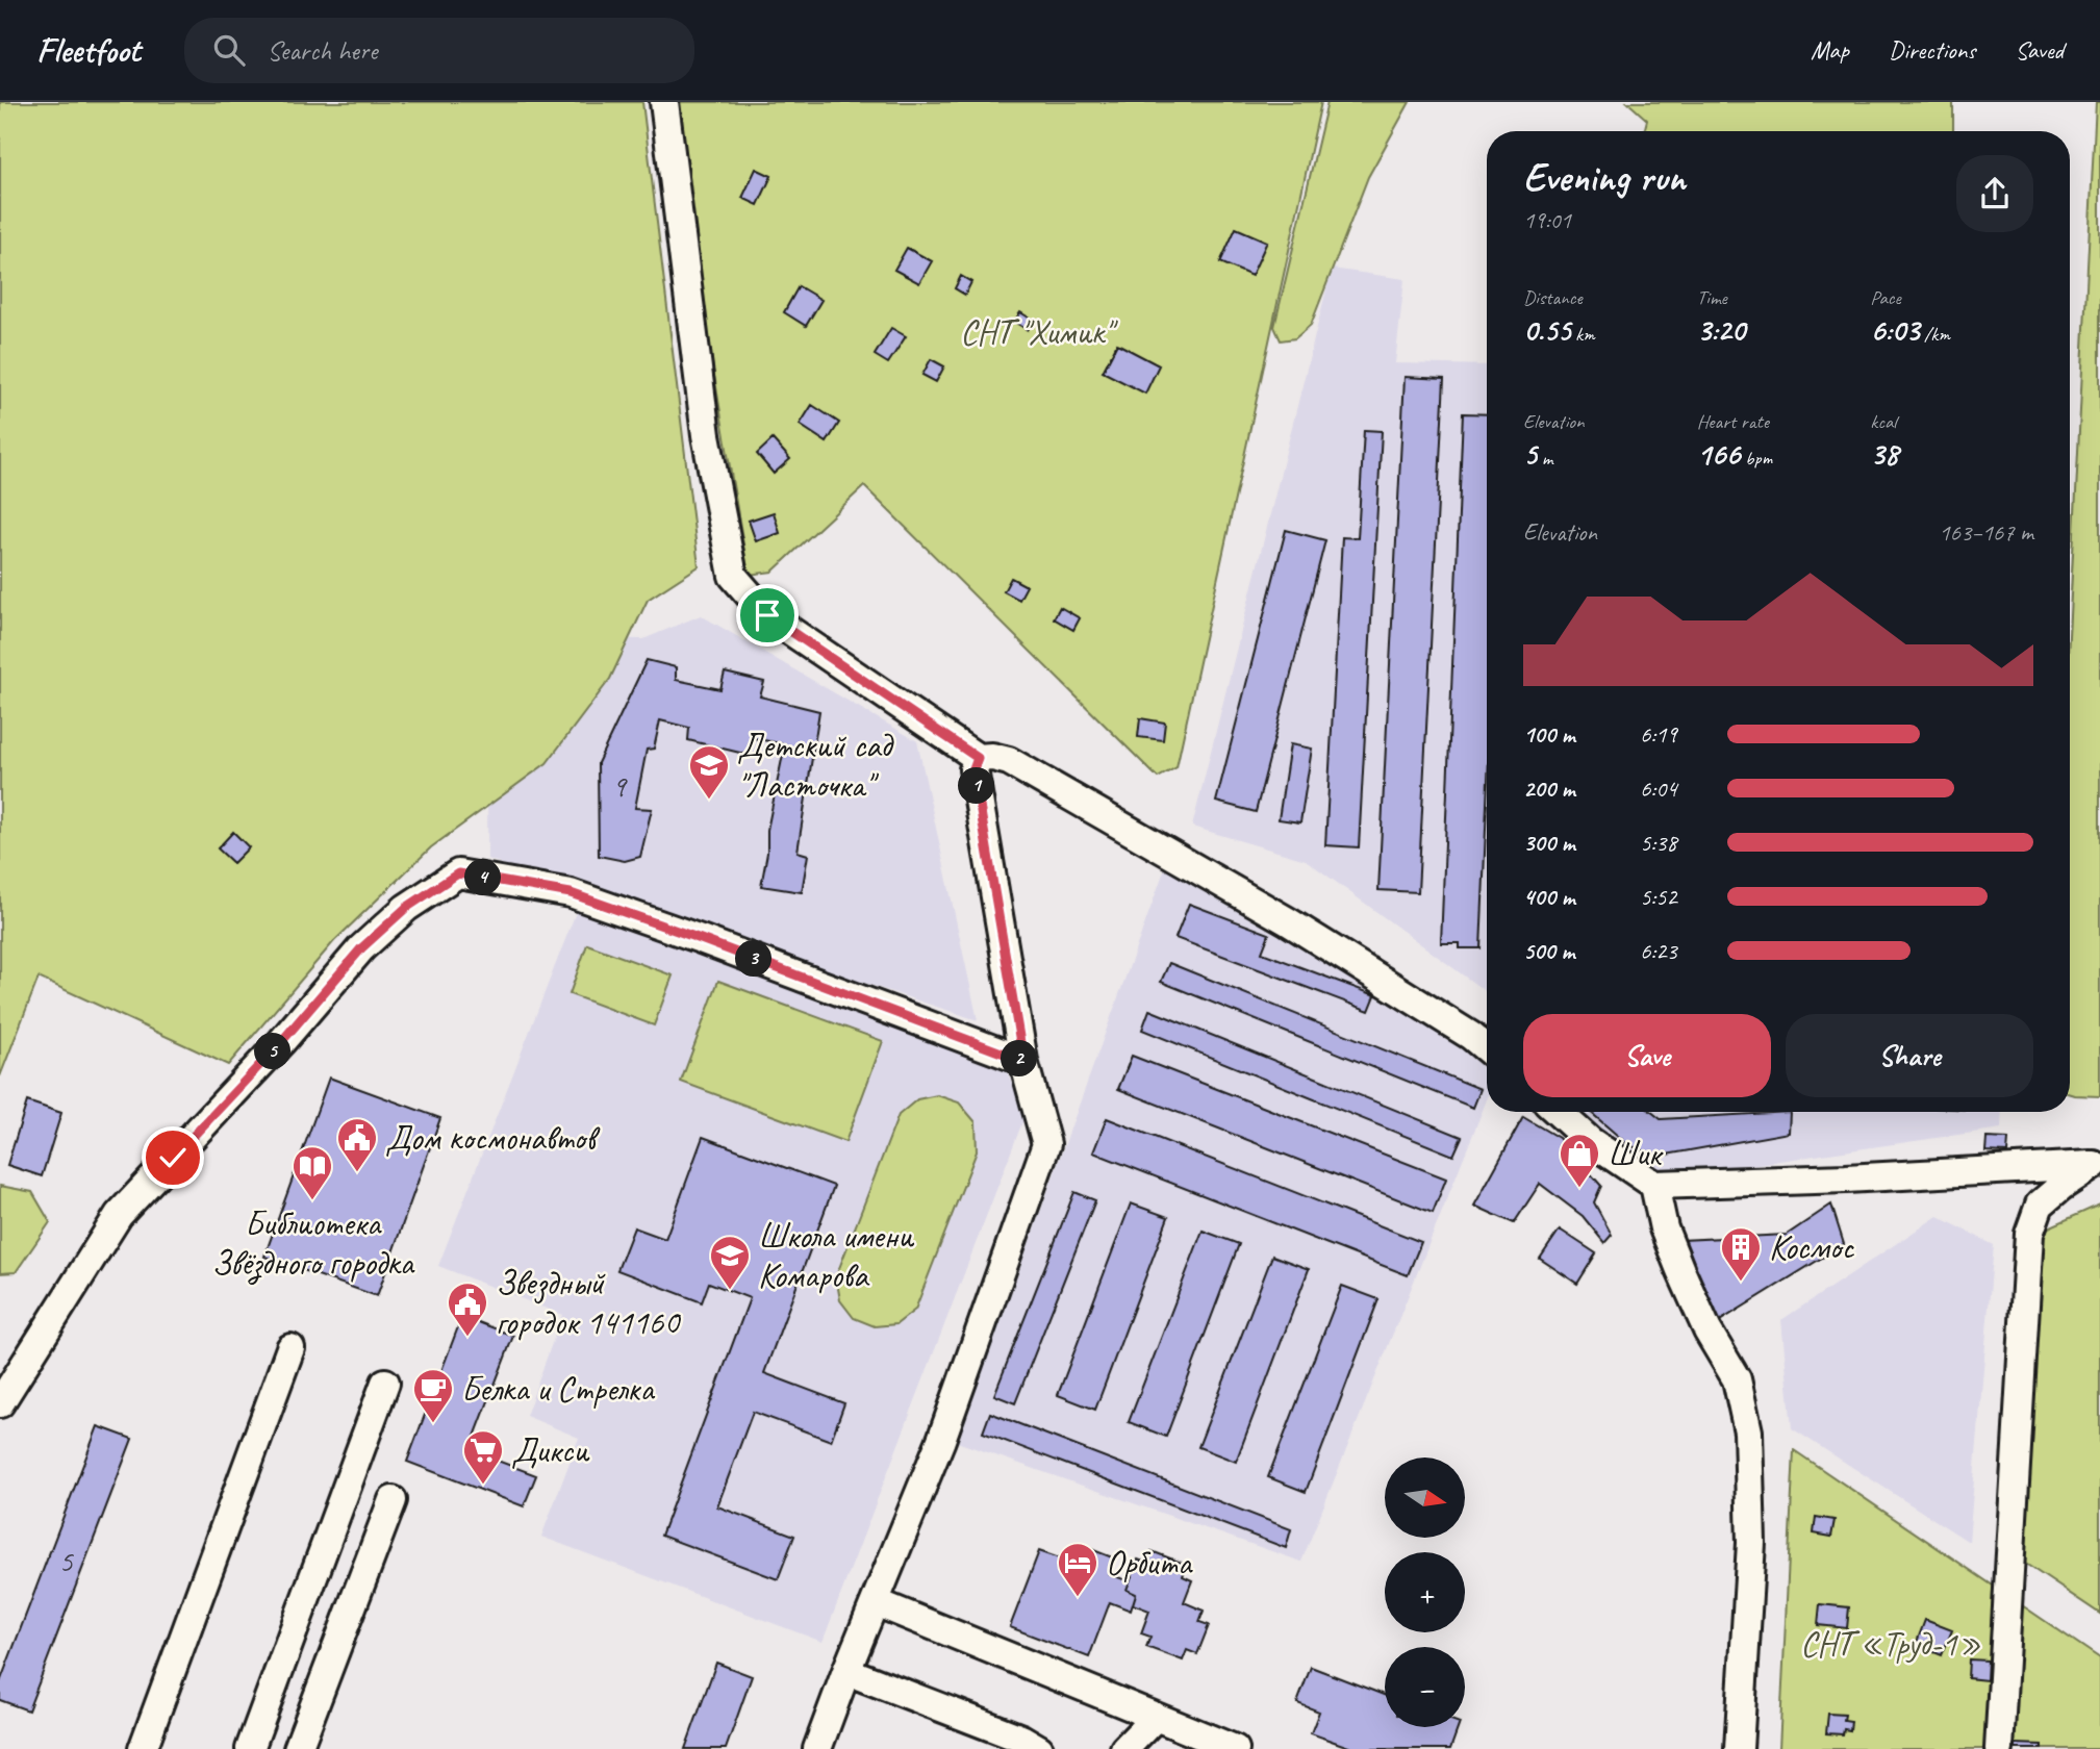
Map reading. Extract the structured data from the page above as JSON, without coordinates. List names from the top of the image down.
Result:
{
  "parks": ["СНТ \"Химик\"", "СНТ «Труд-1»"],
  "places": {
    "school or university": ["Детский сад \"Ласточка\"", "Школа имени Комарова"],
    "public building": ["Дом космонавтов", "Звездный городок 141160"],
    "shop": ["Шик"],
    "library": ["Библиотека Звёздного городка"],
    "building": ["Космос"],
    "cafe": ["Белка и Стрелка"],
    "supermarket": ["Дикси"],
    "hotel": ["Орбита"]
  },
  "house_numbers": ["9", "5"],
  "north": "right",
  "page": {
    "header": "Fleetfoot",
    "search": "Search here",
    "nav": ["Map", "Directions", "Saved"],
    "heading": ["Evening run", "19:01"],
    "stats": [
      ["Distance", "0.55 km"],
      ["Time", "3:20"],
      ["Pace", "6:03 /km"],
      ["Elevation", "5 m"],
      ["Heart rate", "166 bpm"],
      ["kcal", "38"]
    ],
    "chart": ["Elevation", "163–167 m"],
    "list": [
      {
        "name": "100 m",
        "note": "6:19"
      },
      {
        "name": "200 m",
        "note": "6:04"
      },
      {
        "name": "300 m",
        "note": "5:38"
      },
      {
        "name": "400 m",
        "note": "5:52"
      },
      {
        "name": "500 m",
        "note": "6:23"
      }
    ],
    "pins": [
      "1",
      "4",
      "3",
      "5",
      "2"
    ],
    "buttons": ["Save", "Share"],
    "map_buttons": ["+", "−"]
  }
}
